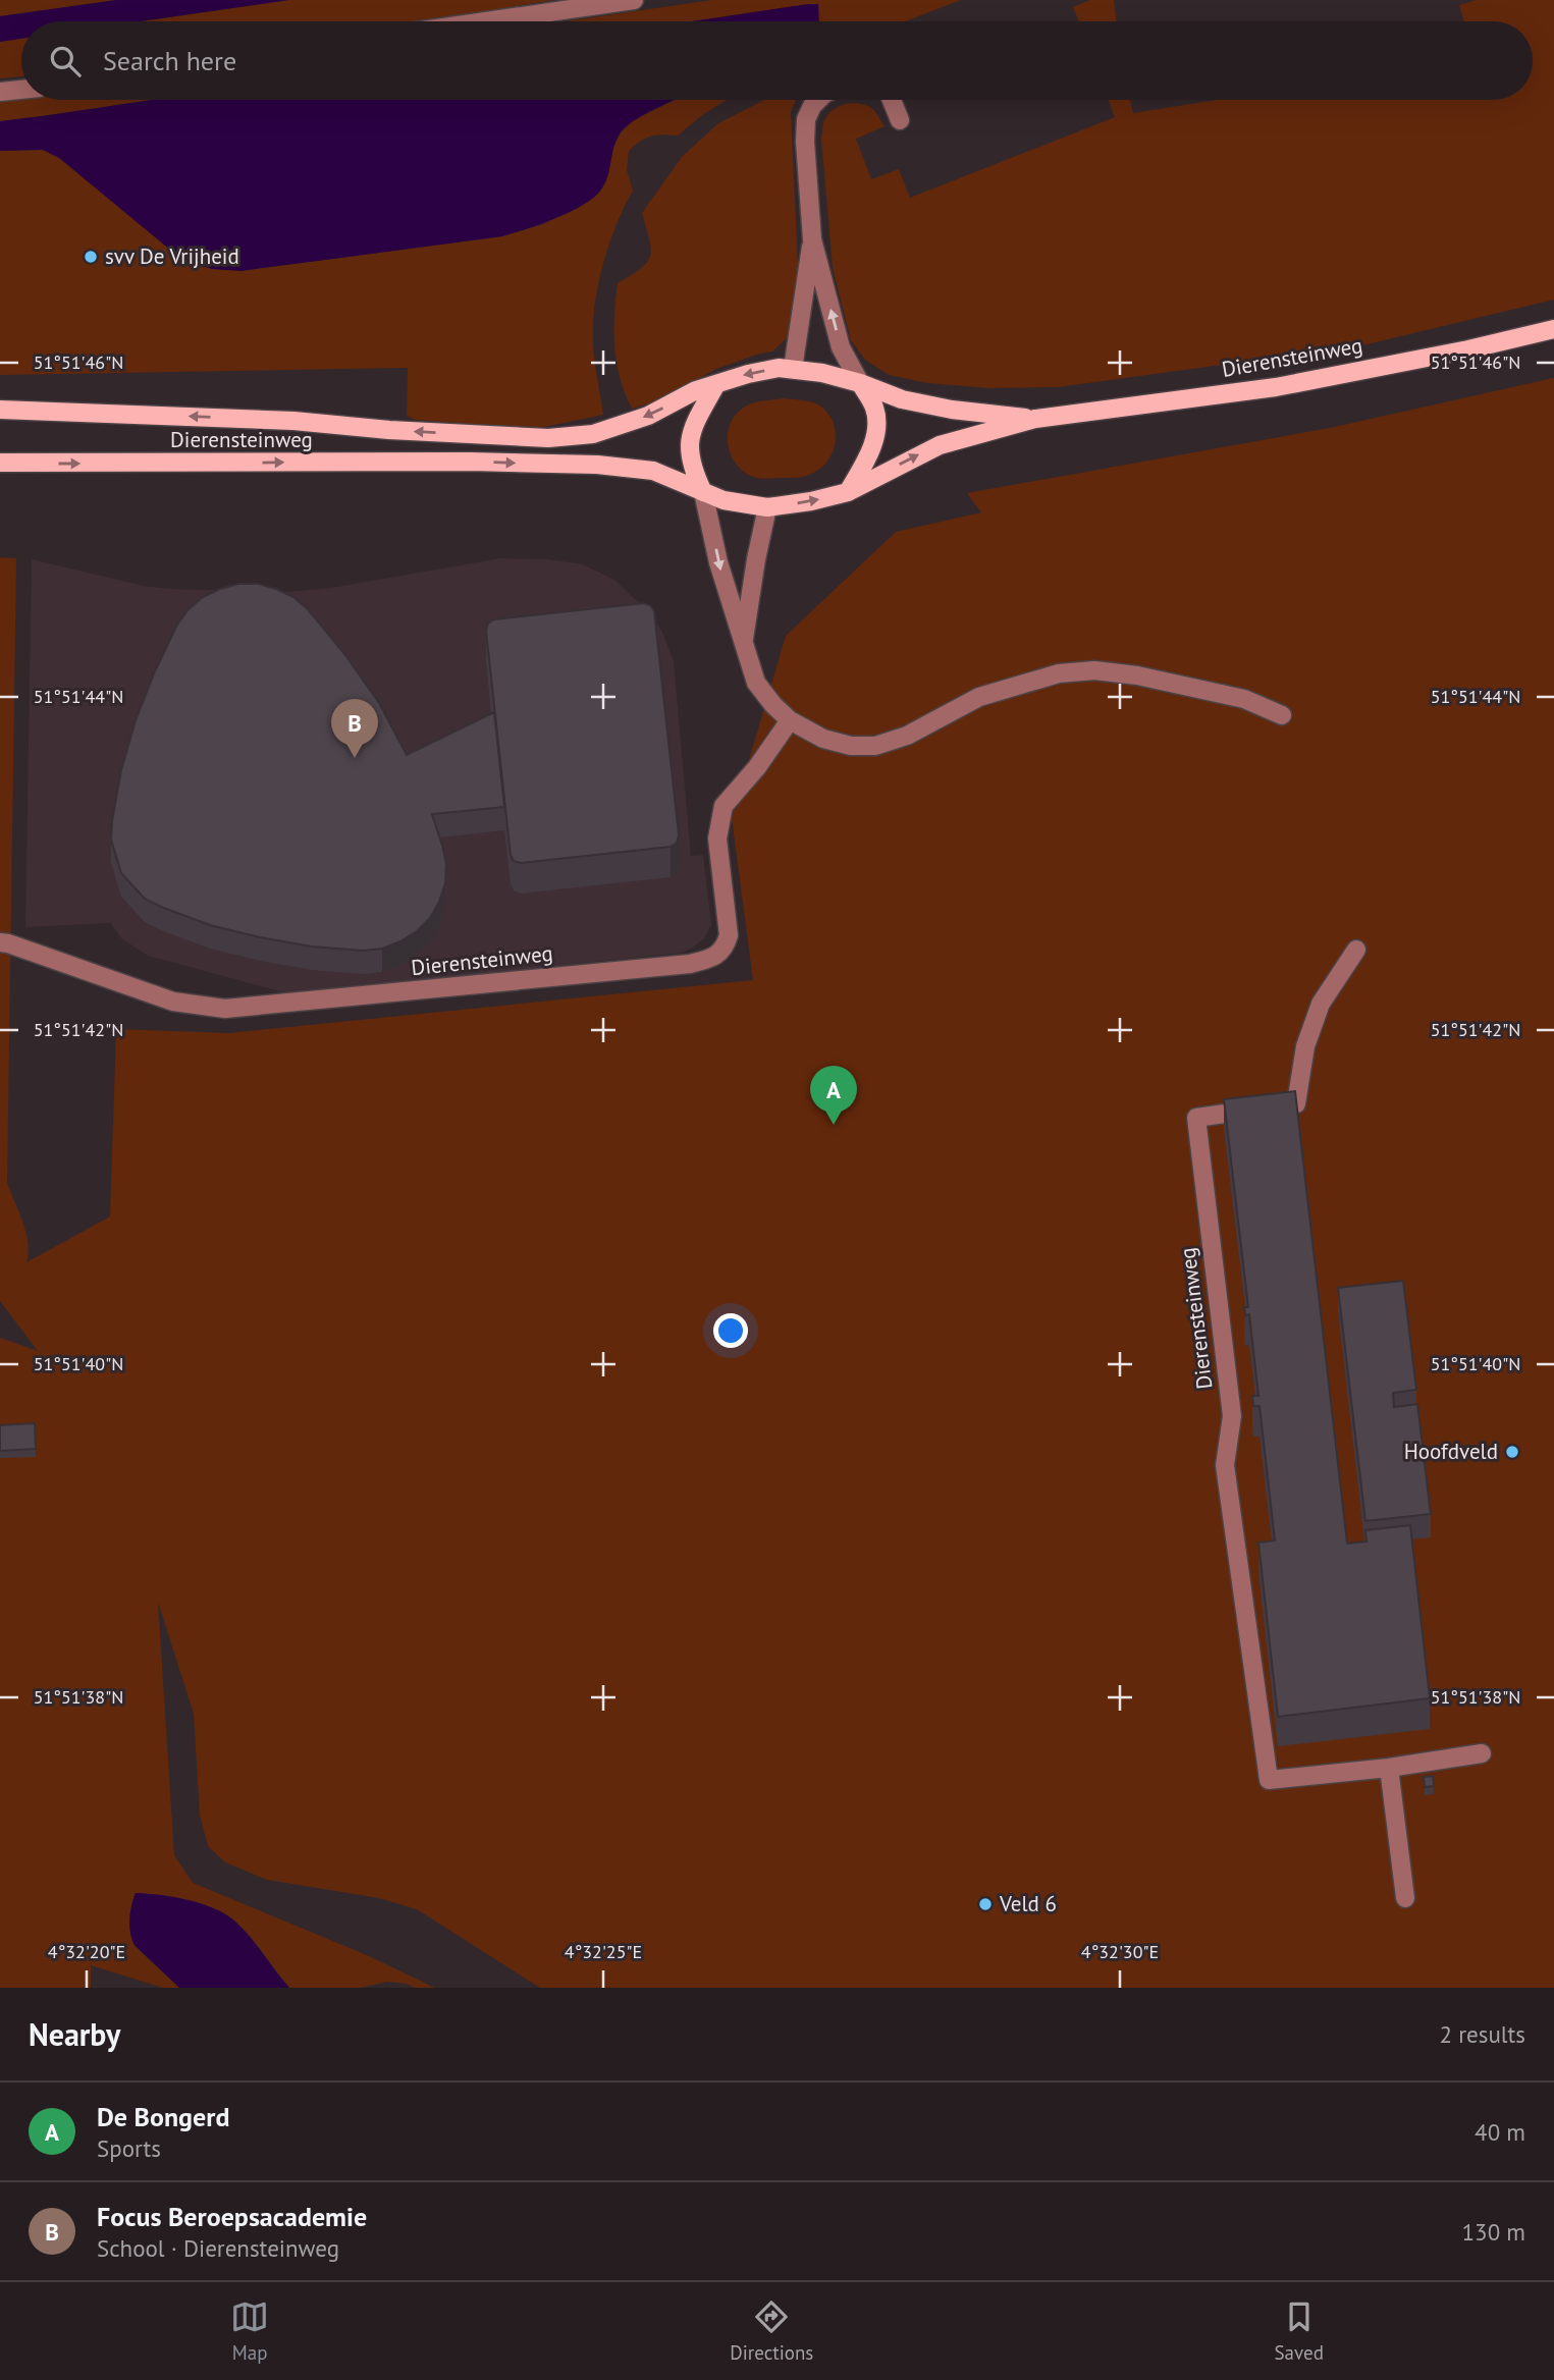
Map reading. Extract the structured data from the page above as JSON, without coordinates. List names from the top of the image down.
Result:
{
  "streets": {
    "main road": ["Dierensteinweg"]
  },
  "places": ["svv De Vrijheid", "Hoofdveld", "Veld 6"],
  "page": {
    "search": "Search here",
    "pins": ["B", "A"],
    "heading": ["Nearby", "2 results"],
    "list": [
      {
        "mark": "A",
        "name": "De Bongerd",
        "note": "Sports",
        "value": "40 m"
      },
      {
        "mark": "B",
        "name": "Focus Beroepsacademie",
        "note": "School · Dierensteinweg",
        "value": "130 m"
      }
    ],
    "nav": ["Map", "Directions", "Saved"]
  },
  "coordinates": [
    "51°51'46\"N",
    "51°51'44\"N",
    "51°51'42\"N",
    "51°51'40\"N",
    "51°51'38\"N",
    "4°32'20\"E",
    "4°32'25\"E",
    "4°32'30\"E"
  ]
}
